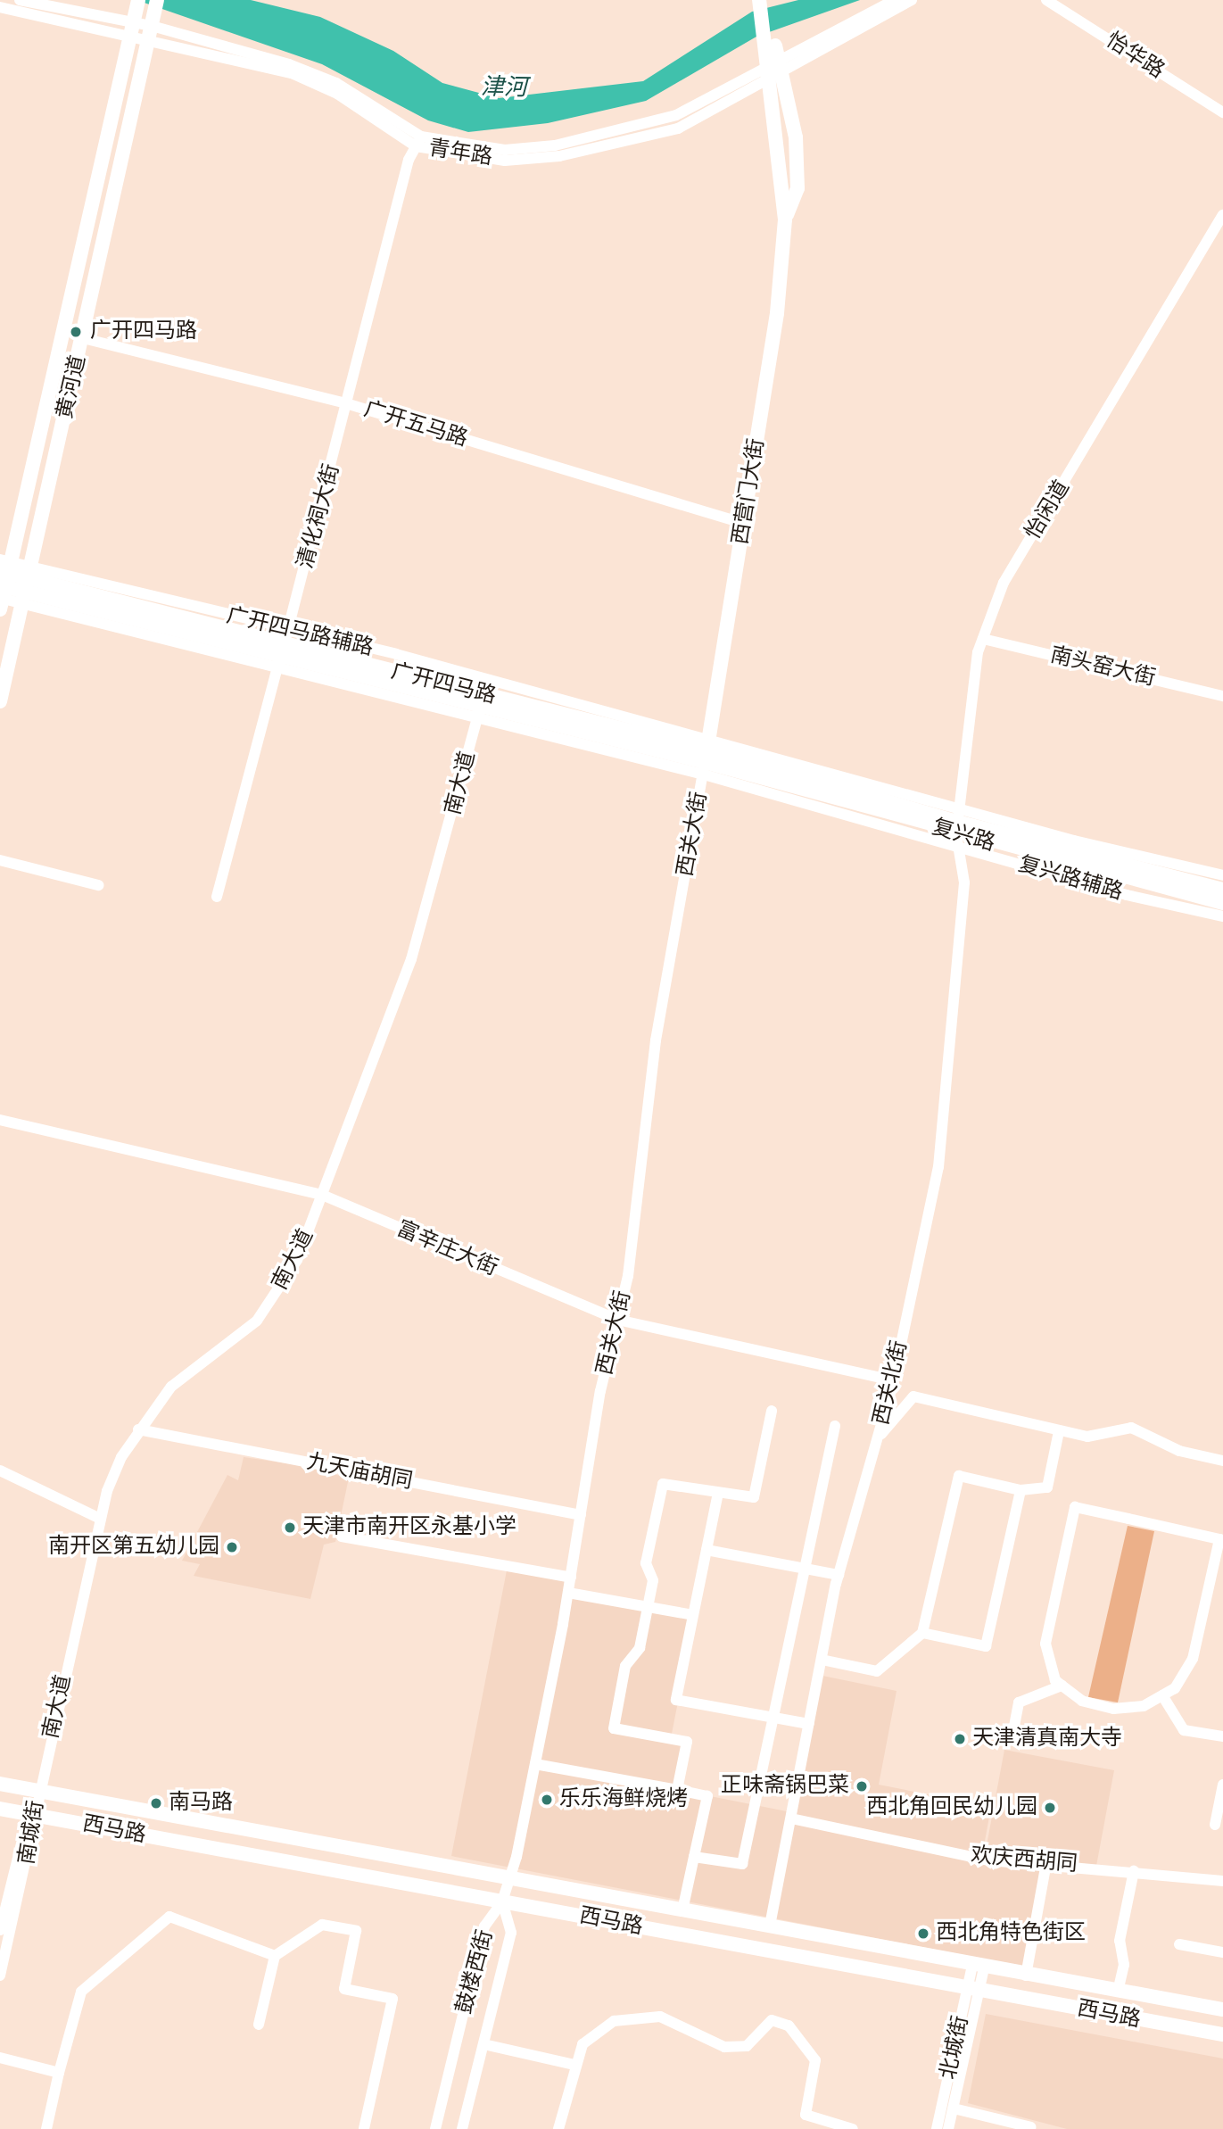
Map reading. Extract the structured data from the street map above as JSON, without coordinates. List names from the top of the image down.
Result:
{
  "streets": {
    "main road": [
      "黄河道",
      "西营门大街",
      "广开四马路",
      "复兴路",
      "西马路"
    ],
    "street": [
      "怡华路",
      "青年路",
      "广开五马路",
      "怡闲道",
      "清化祠大街",
      "广开四马路辅路",
      "南头窑大街",
      "南大道",
      "西关大街",
      "复兴路辅路",
      "富辛庄大街",
      "西关北街",
      "九天庙胡同",
      "南城街",
      "欢庆西胡同",
      "鼓楼西街",
      "北城街"
    ]
  },
  "crossings": [
    ["青年路", "黄河道"],
    ["青年路", "西营门大街"],
    ["青年路", "清化祠大街"],
    ["黄河道", "广开五马路"],
    ["黄河道", "广开四马路辅路"],
    ["黄河道", "广开四马路"],
    ["广开五马路", "西营门大街"],
    ["广开五马路", "清化祠大街"],
    ["西营门大街", "广开四马路辅路"],
    ["西营门大街", "广开四马路"],
    ["西营门大街", "西关大街"],
    ["西营门大街", "复兴路"],
    ["西营门大街", "复兴路辅路"],
    ["怡闲道", "南头窑大街"],
    ["怡闲道", "复兴路"],
    ["怡闲道", "复兴路辅路"],
    ["怡闲道", "西关北街"],
    ["清化祠大街", "广开四马路辅路"],
    ["清化祠大街", "广开四马路"],
    ["广开四马路辅路", "广开四马路"],
    ["广开四马路辅路", "南大道"],
    ["广开四马路辅路", "西关大街"],
    ["广开四马路辅路", "复兴路"],
    ["广开四马路辅路", "复兴路辅路"],
    ["广开四马路", "南大道"],
    ["广开四马路", "西关大街"],
    ["广开四马路", "复兴路"],
    ["广开四马路", "复兴路辅路"],
    ["南大道", "富辛庄大街"],
    ["南大道", "九天庙胡同"],
    ["南大道", "西马路"],
    ["南大道", "南城街"],
    ["西关大街", "复兴路"],
    ["西关大街", "复兴路辅路"],
    ["西关大街", "富辛庄大街"],
    ["西关大街", "九天庙胡同"],
    ["西关大街", "西马路"],
    ["西关大街", "鼓楼西街"],
    ["复兴路", "复兴路辅路"],
    ["复兴路", "西关北街"],
    ["复兴路辅路", "西关北街"],
    ["富辛庄大街", "西关北街"],
    ["西关北街", "西马路"],
    ["西关北街", "欢庆西胡同"],
    ["西马路", "南城街"],
    ["西马路", "鼓楼西街"],
    ["西马路", "北城街"]
  ],
  "water": ["津河"],
  "places": [
    "广开四马路",
    "天津市南开区永基小学",
    "南开区第五幼儿园",
    "天津清真南大寺",
    "正味斋锅巴菜",
    "乐乐海鲜烧烤",
    "南马路",
    "西北角回民幼儿园",
    "西北角特色街区"
  ]
}
